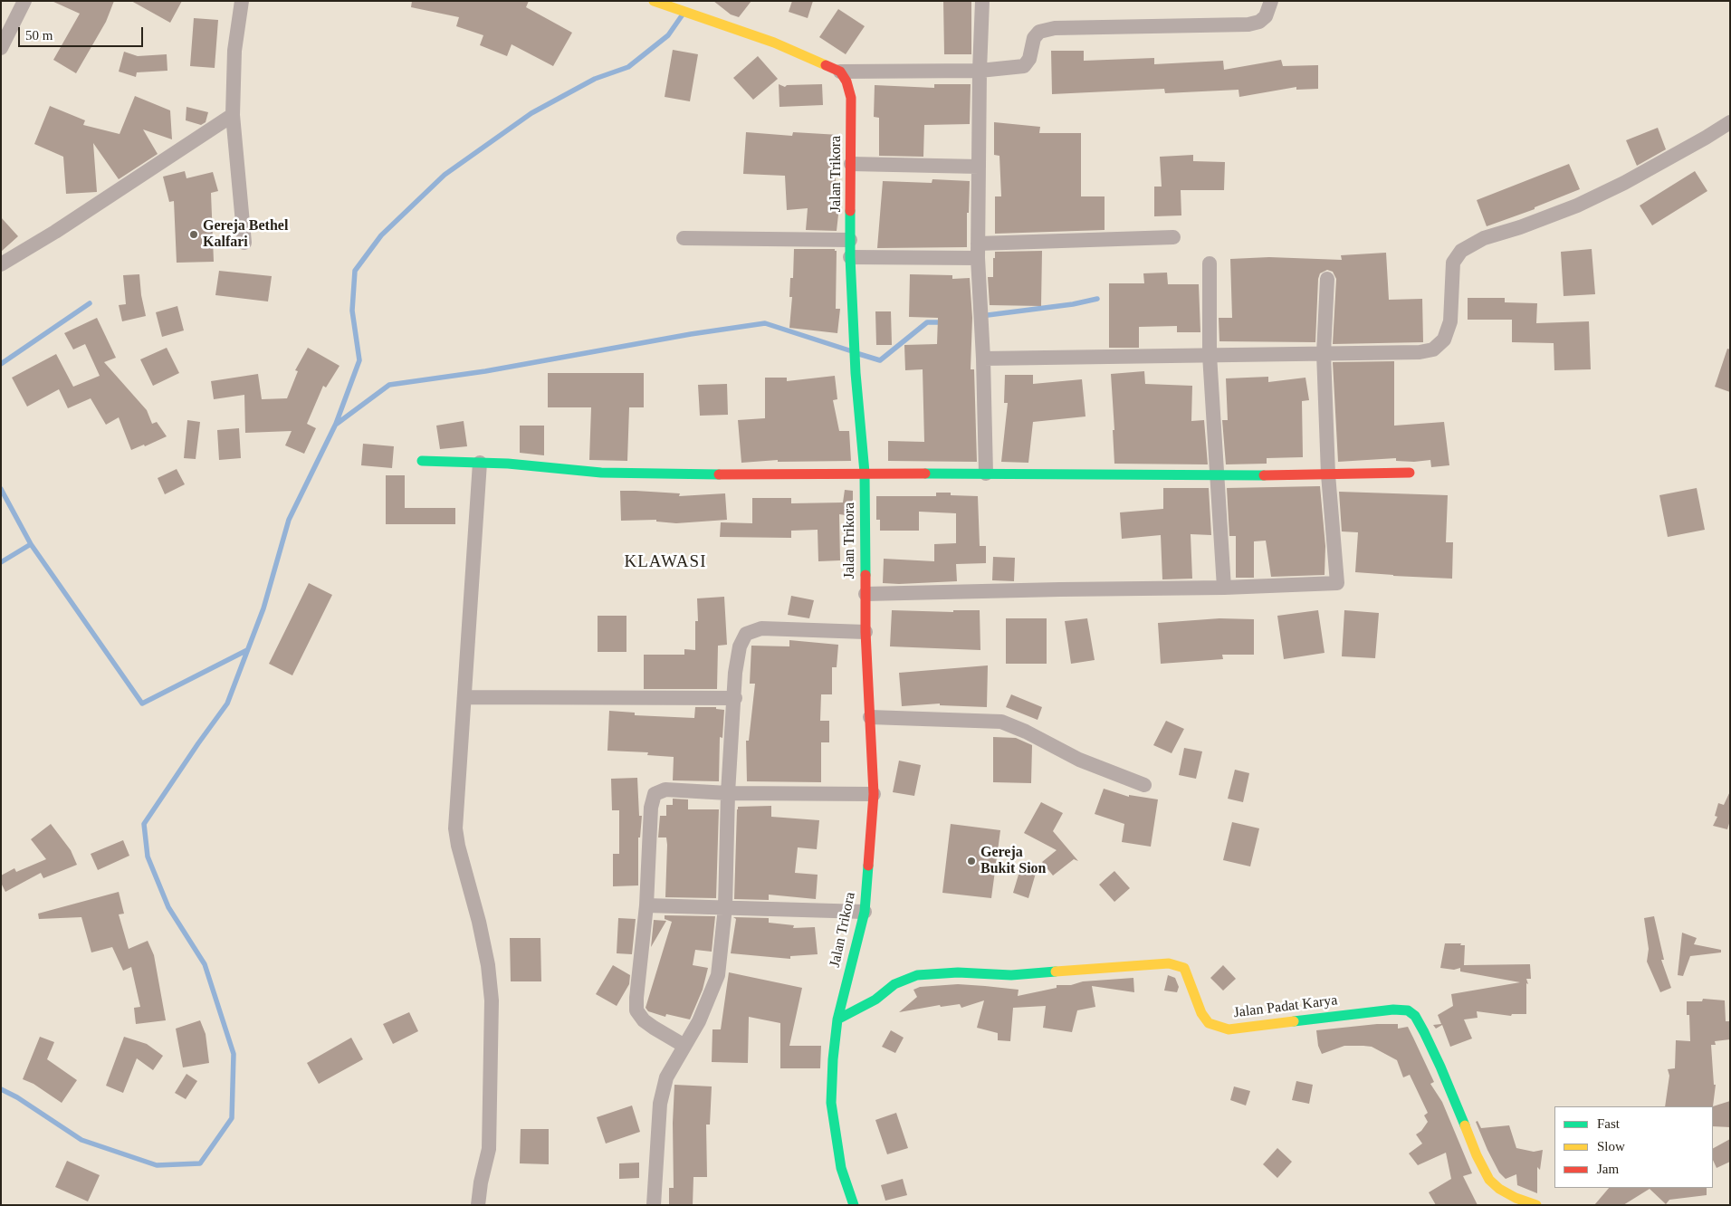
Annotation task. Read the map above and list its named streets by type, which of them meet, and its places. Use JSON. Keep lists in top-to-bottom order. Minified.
{"streets":{"street":["Jalan Trikora","Jalan Padat Karya"]},"crossings":[["Jalan Trikora","Jalan Padat Karya"]],"districts":["KLAWASI"],"places":["Gereja Bethel Kalfari","Gereja Bukit Sion"],"legend":["Fast","Slow","Jam"],"scale_bar":"50 m"}
